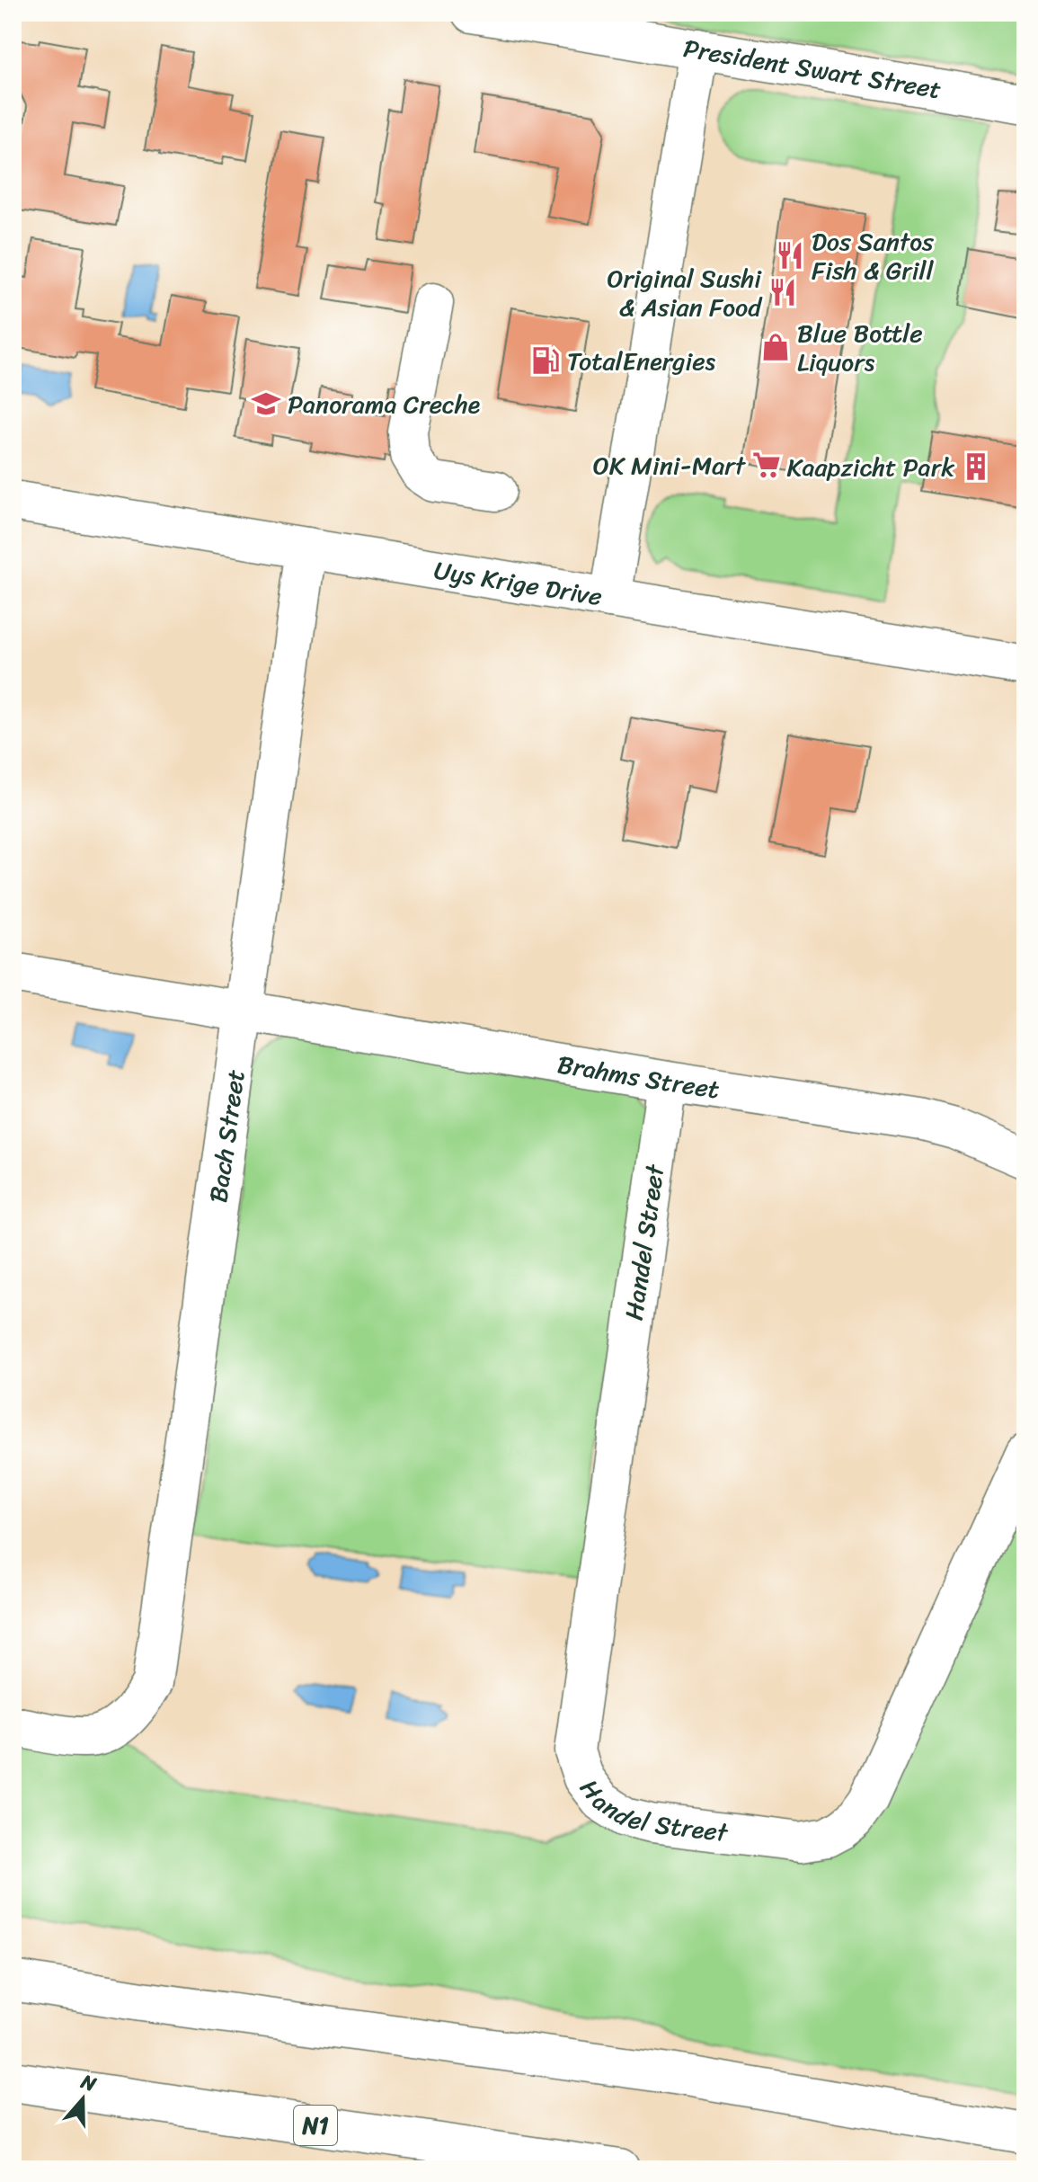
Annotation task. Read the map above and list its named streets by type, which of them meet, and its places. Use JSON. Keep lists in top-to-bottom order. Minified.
{"streets":{"main road":["President Swart Street","Uys Krige Drive","Brahms Street","Bach Street","Handel Street","N1"]},"crossings":[["Uys Krige Drive","Bach Street"],["Brahms Street","Bach Street"],["Brahms Street","Handel Street"]],"places":{"restaurant":["Dos Santos Fish & Grill","Original Sushi & Asian Food"],"shop":["Blue Bottle Liquors"],"fuel station":["TotalEnergies"],"school or university":["Panorama Creche"],"supermarket":["OK Mini-Mart"],"building":["Kaapzicht Park"]},"north":"top"}
